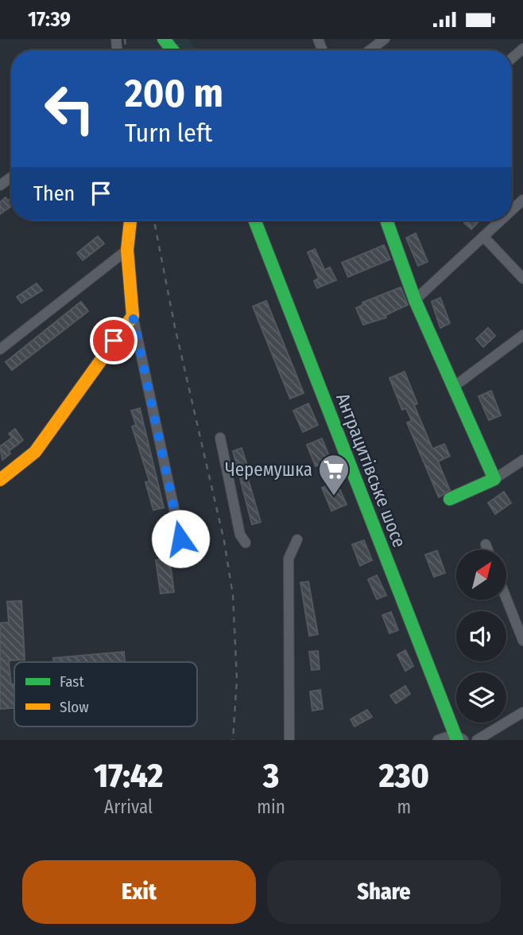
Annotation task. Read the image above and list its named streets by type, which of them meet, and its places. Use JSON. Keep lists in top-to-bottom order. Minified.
{"streets":{"street":["Антрацитівське шосе"]},"places":{"supermarket":["Черемушка"]},"legend":["Fast","Slow"],"north":"top right","page":{"status":"17:39","turn":["200 m","Turn left"],"then":"Then","eta":["17:42","Arrival","3","min","230","m"],"buttons":["Exit","Share"]}}
